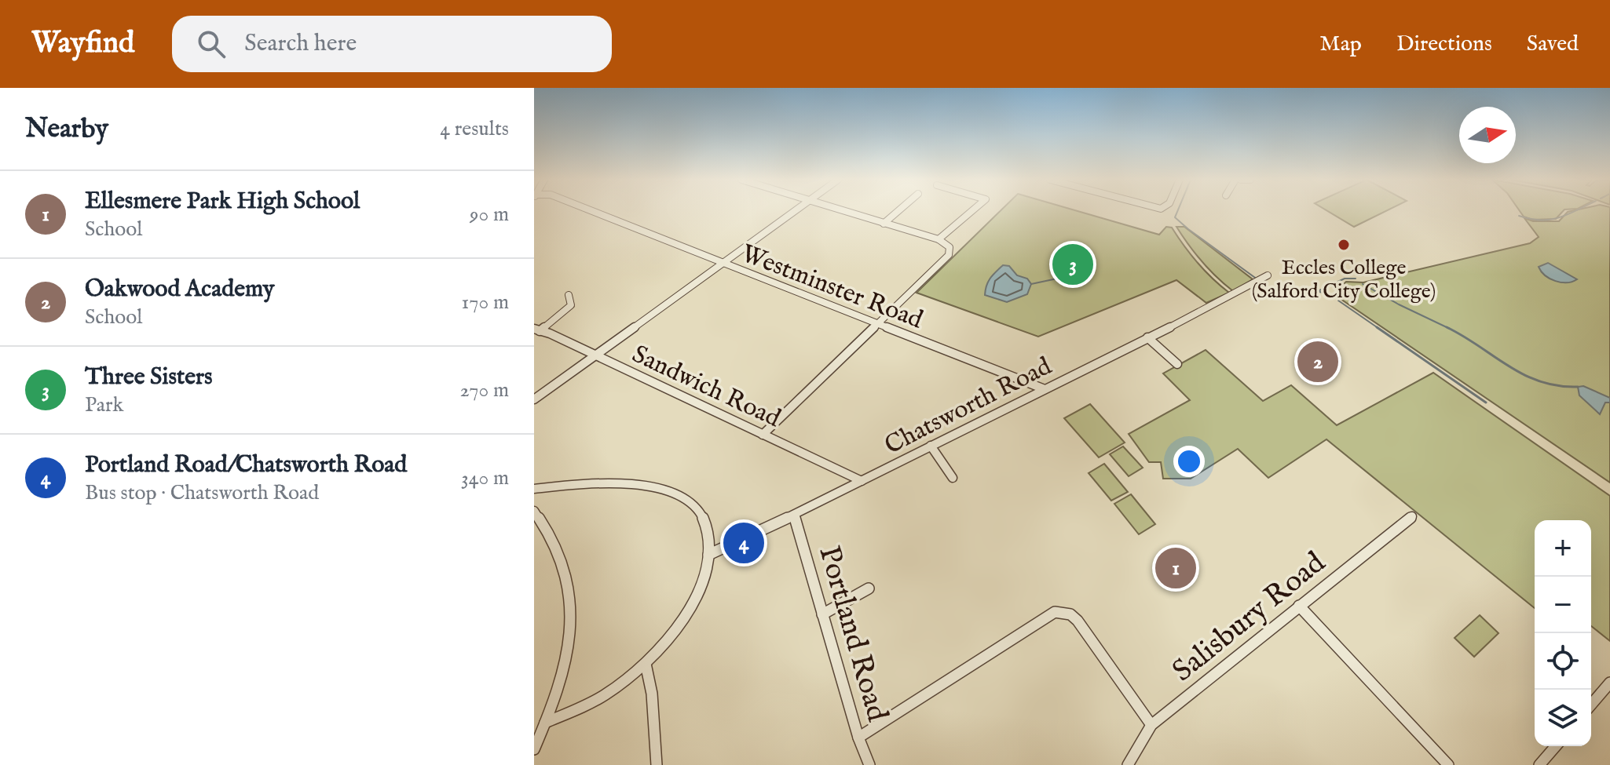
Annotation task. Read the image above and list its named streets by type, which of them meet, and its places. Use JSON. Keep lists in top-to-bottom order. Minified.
{"streets":{"street":["Westminster Road","Sandwich Road","Chatsworth Road","Salisbury Road","Portland Road"]},"crossings":[["Westminster Road","Chatsworth Road"],["Sandwich Road","Chatsworth Road"],["Chatsworth Road","Portland Road"]],"places":["Eccles College (Salford City College)"],"north":"right","page":{"header":"Wayfind","search":"Search here","nav":["Map","Directions","Saved"],"heading":["Nearby","4 results"],"list":[{"mark":"1","name":"Ellesmere Park High School","note":"School","value":"90 m"},{"mark":"2","name":"Oakwood Academy","note":"School","value":"170 m"},{"mark":"3","name":"Three Sisters","note":"Park","value":"270 m"},{"mark":"4","name":"Portland Road/Chatsworth Road","note":"Bus stop · Chatsworth Road","value":"340 m"}],"pins":["3","2","4","1"],"map_buttons":["+","−"]}}
